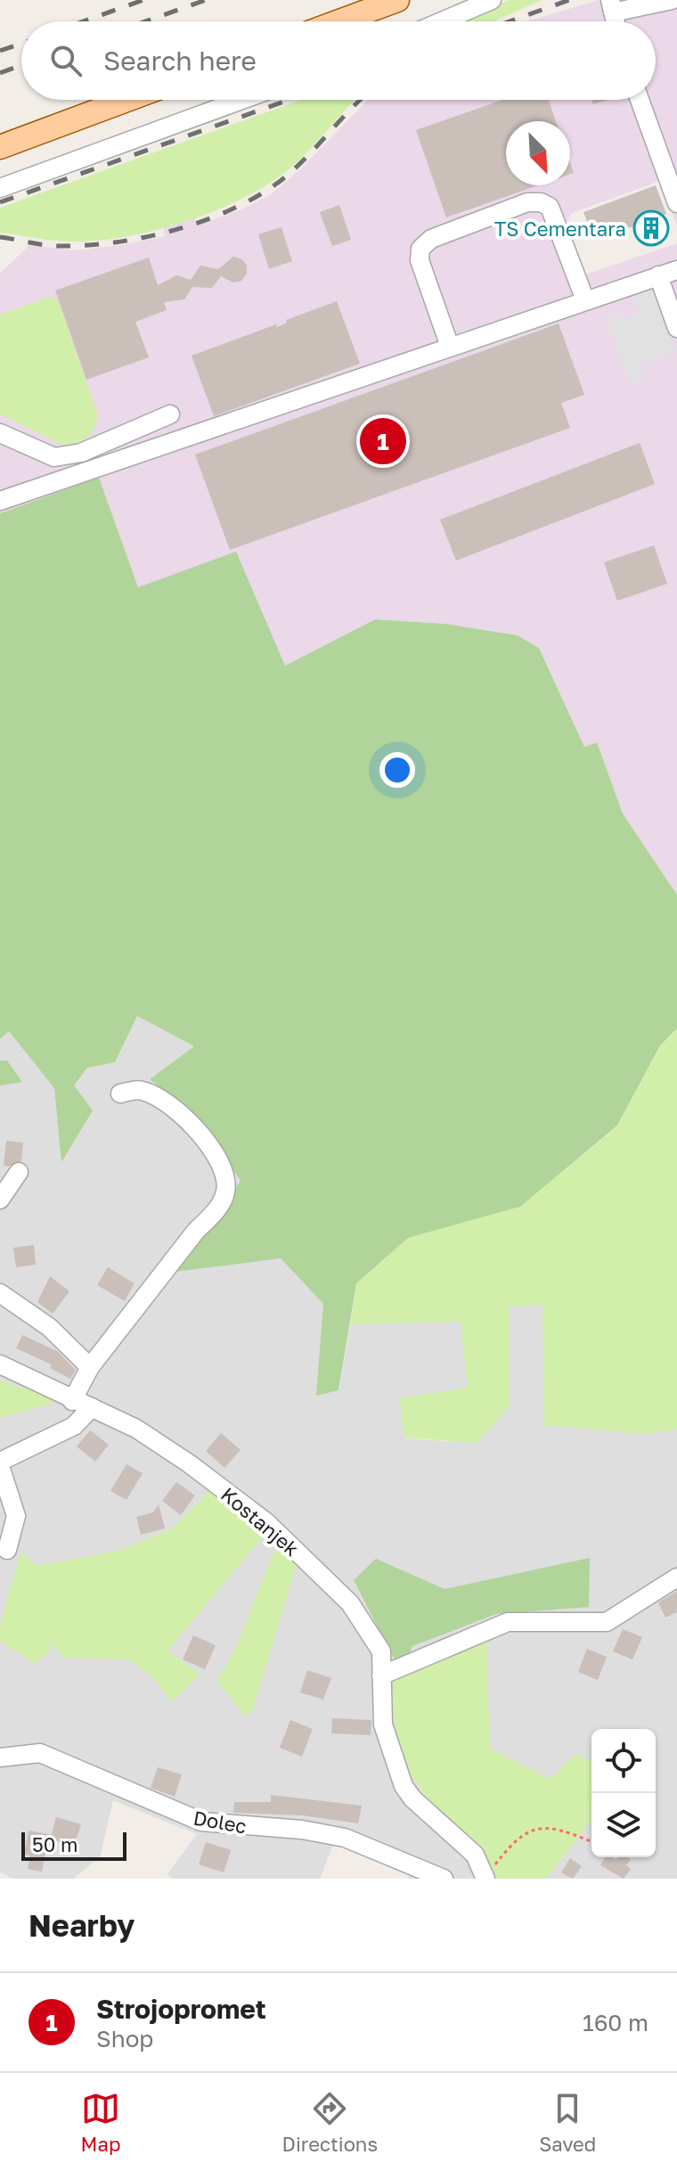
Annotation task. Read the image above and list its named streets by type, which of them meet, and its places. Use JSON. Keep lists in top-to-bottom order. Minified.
{"streets":{"street":["Kostanjek","Dolec"]},"places":{"building":["TS Cementara"]},"scale_bar":"50 m","north":"bottom right","page":{"search":"Search here","pins":"1","scale":"50 m","heading":"Nearby","list":[{"mark":"1","name":"Strojopromet","note":"Shop","value":"160 m"}],"nav":["Map","Directions","Saved"]}}
